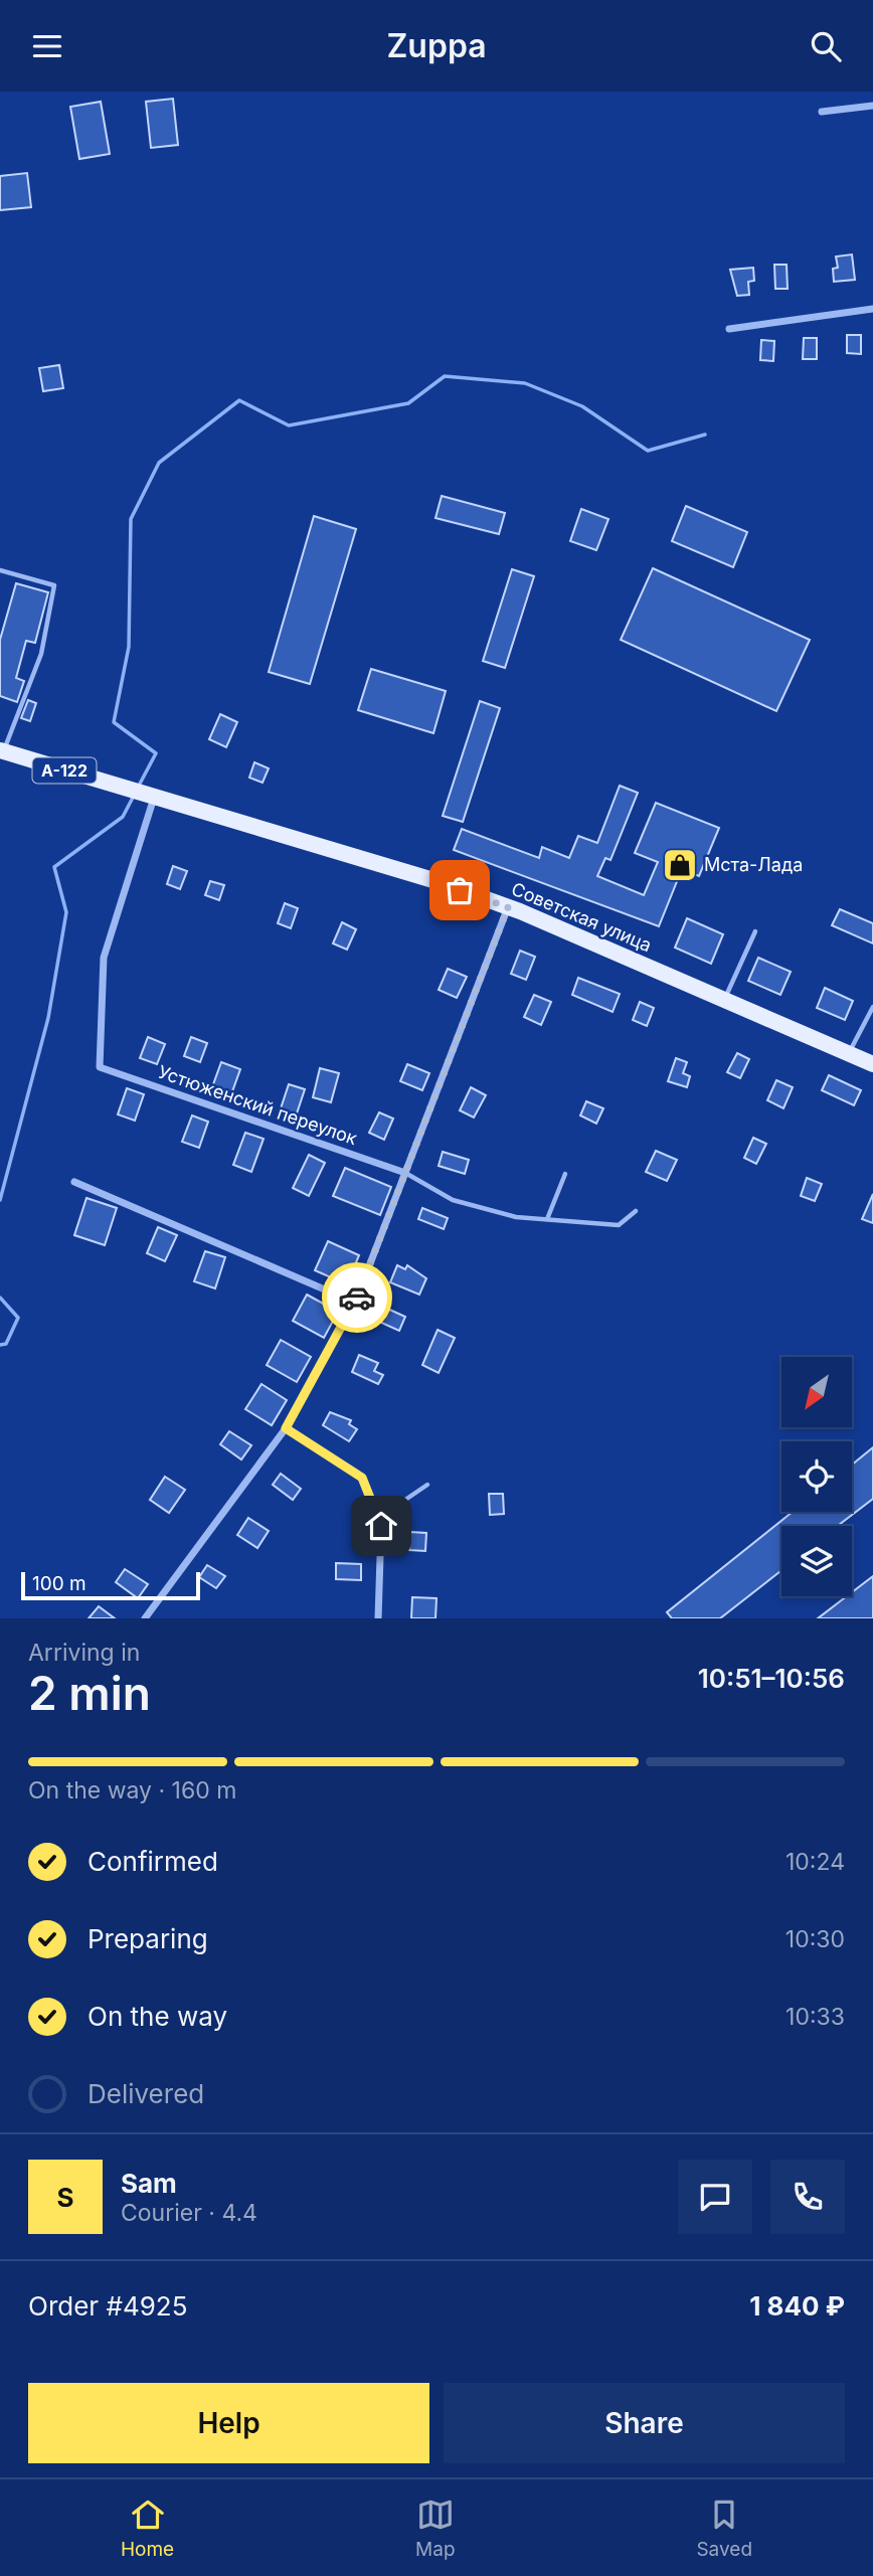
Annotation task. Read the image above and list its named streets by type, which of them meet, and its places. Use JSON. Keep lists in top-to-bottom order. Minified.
{"streets":{"main road":["А-122","Советская улица"],"street":["Устюженский переулок"]},"crossings":[["Советская улица","Устюженский переулок"]],"places":{"shop":["Мста-Лада"]},"scale_bar":"100 m","north":"bottom left","page":{"header":"Zuppa","scale":"100 m","heading":["2 min","Arriving in","10:51–10:56"],"panel":["Sam","Courier · 4.4","Order #4925","1 840 ₽"],"bar":"On the way · 160 m","list":[["Confirmed","10:24"],["Preparing","10:30"],["On the way","10:33"],"Delivered"],"round":"S","buttons":["Help","Share"],"tabs":["Home","Map","Saved"]}}
